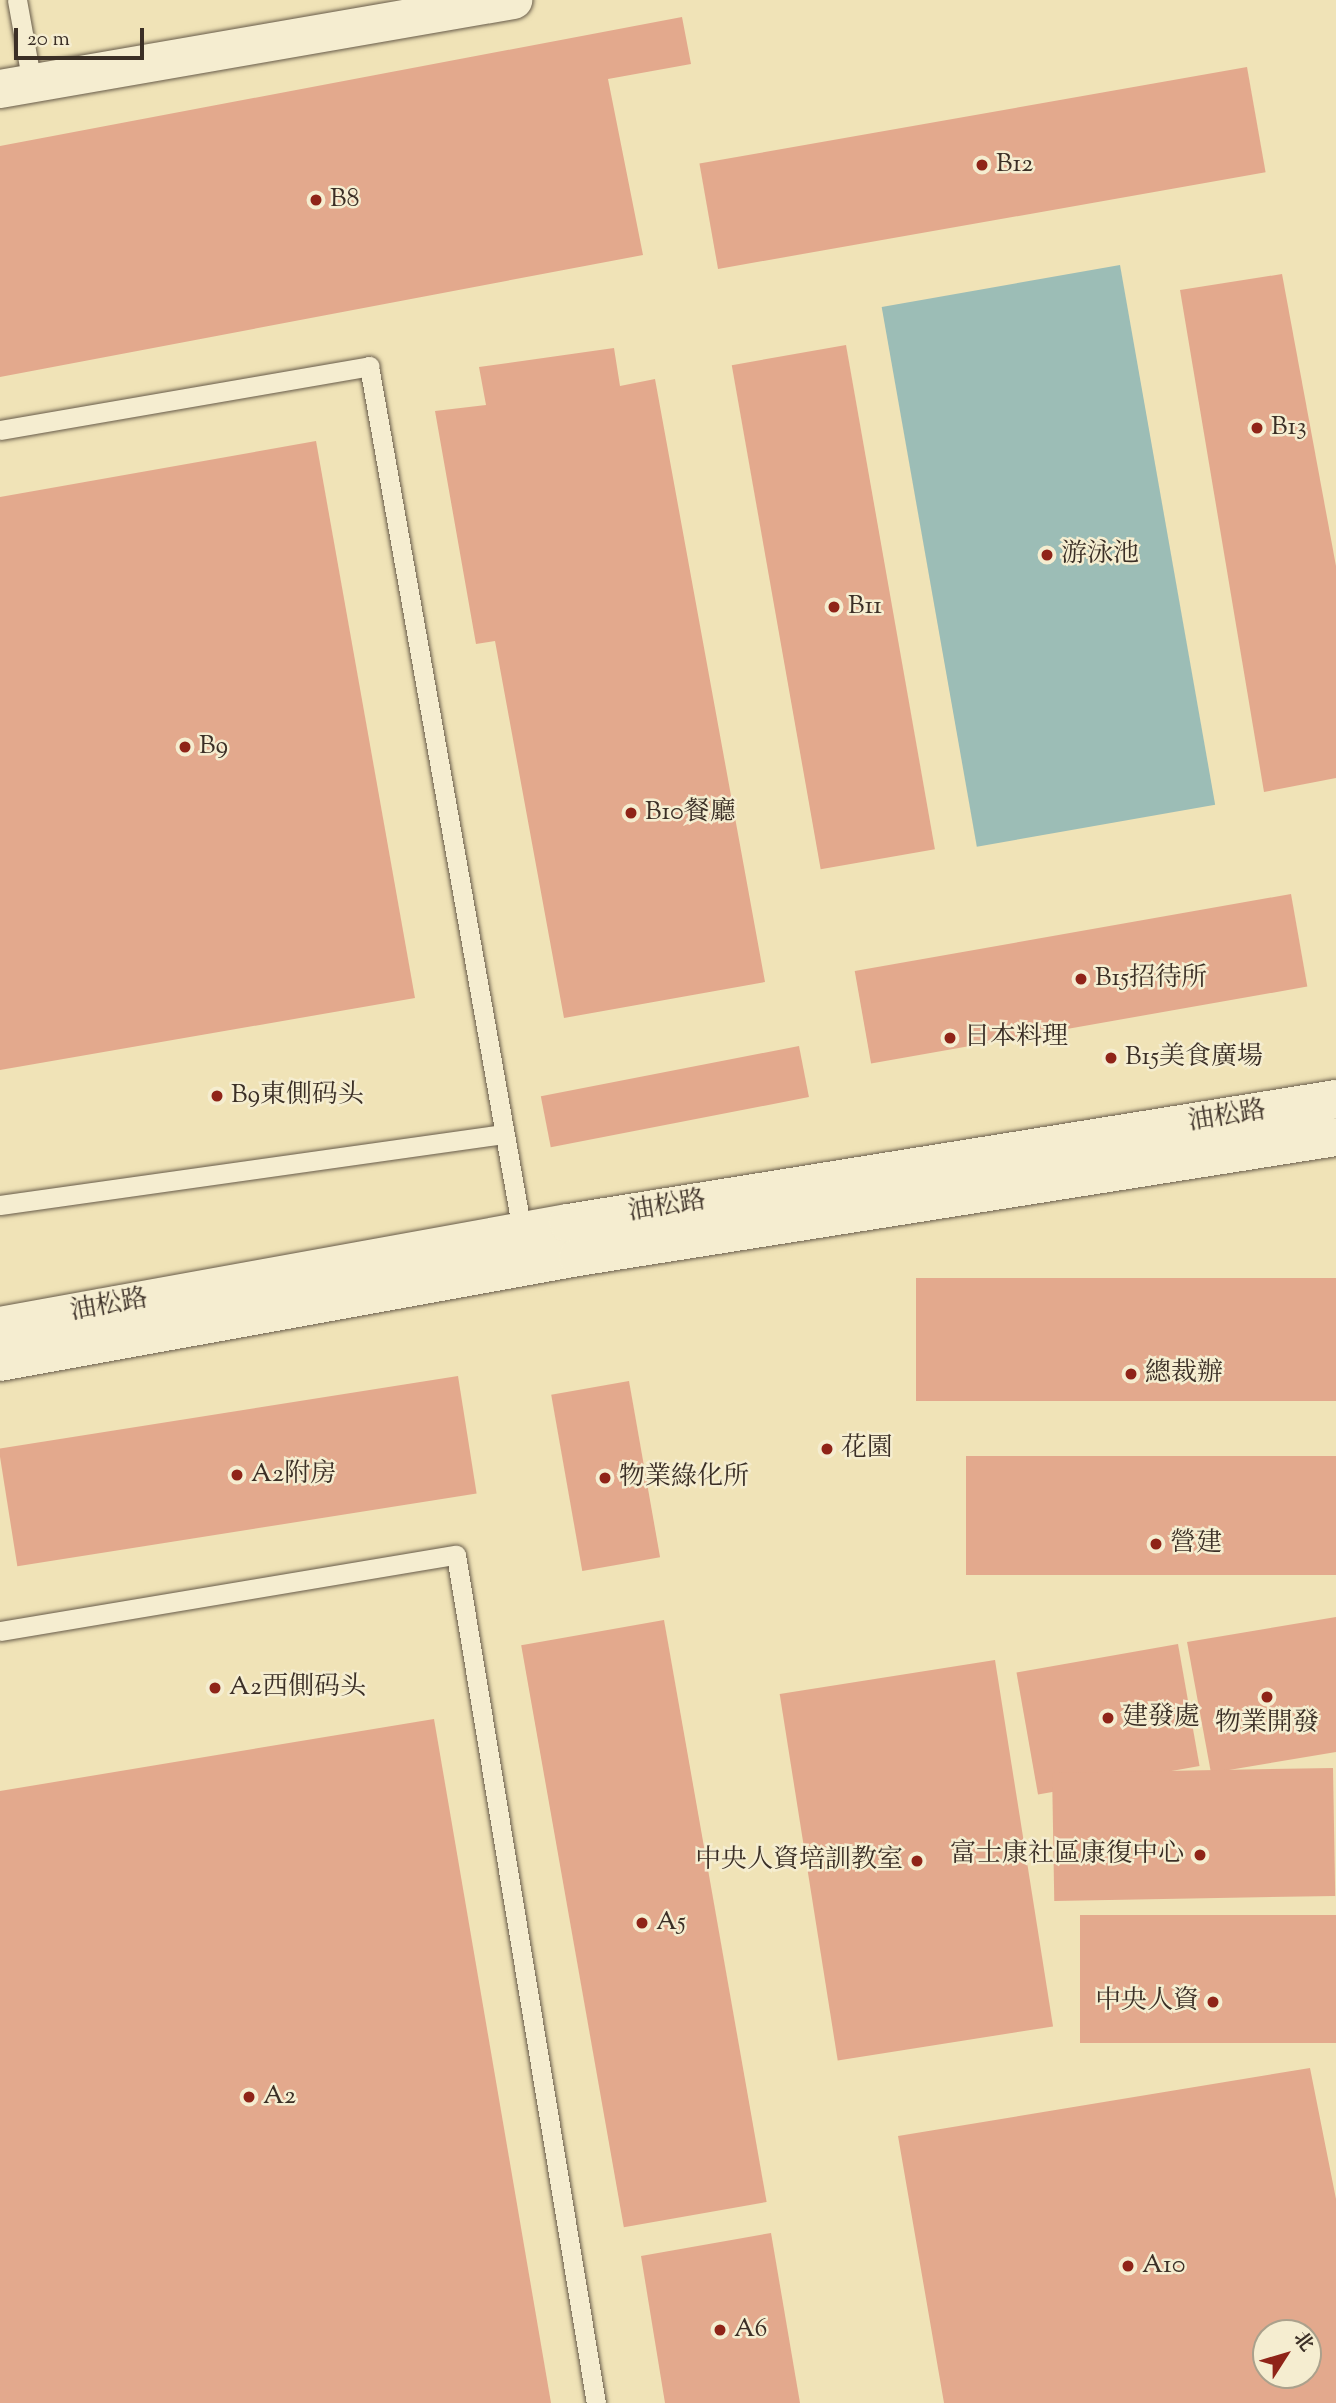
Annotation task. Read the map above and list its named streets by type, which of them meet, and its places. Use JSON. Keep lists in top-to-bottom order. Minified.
{"streets":{"street":["油松路"]},"places":["B12","B8","B13","游泳池","B11","B9","B10餐廳","B15招待所","日本料理","B15美食廣場","B9東側码头","總裁辦","花園","A2附房","物業綠化所","營建","A2西側码头","物業開發","建發處","富士康社區康復中心","中央人資培訓教室","A5","中央人資","A2","A10","A6"],"scale_bar":"20 m","north":"top right"}
